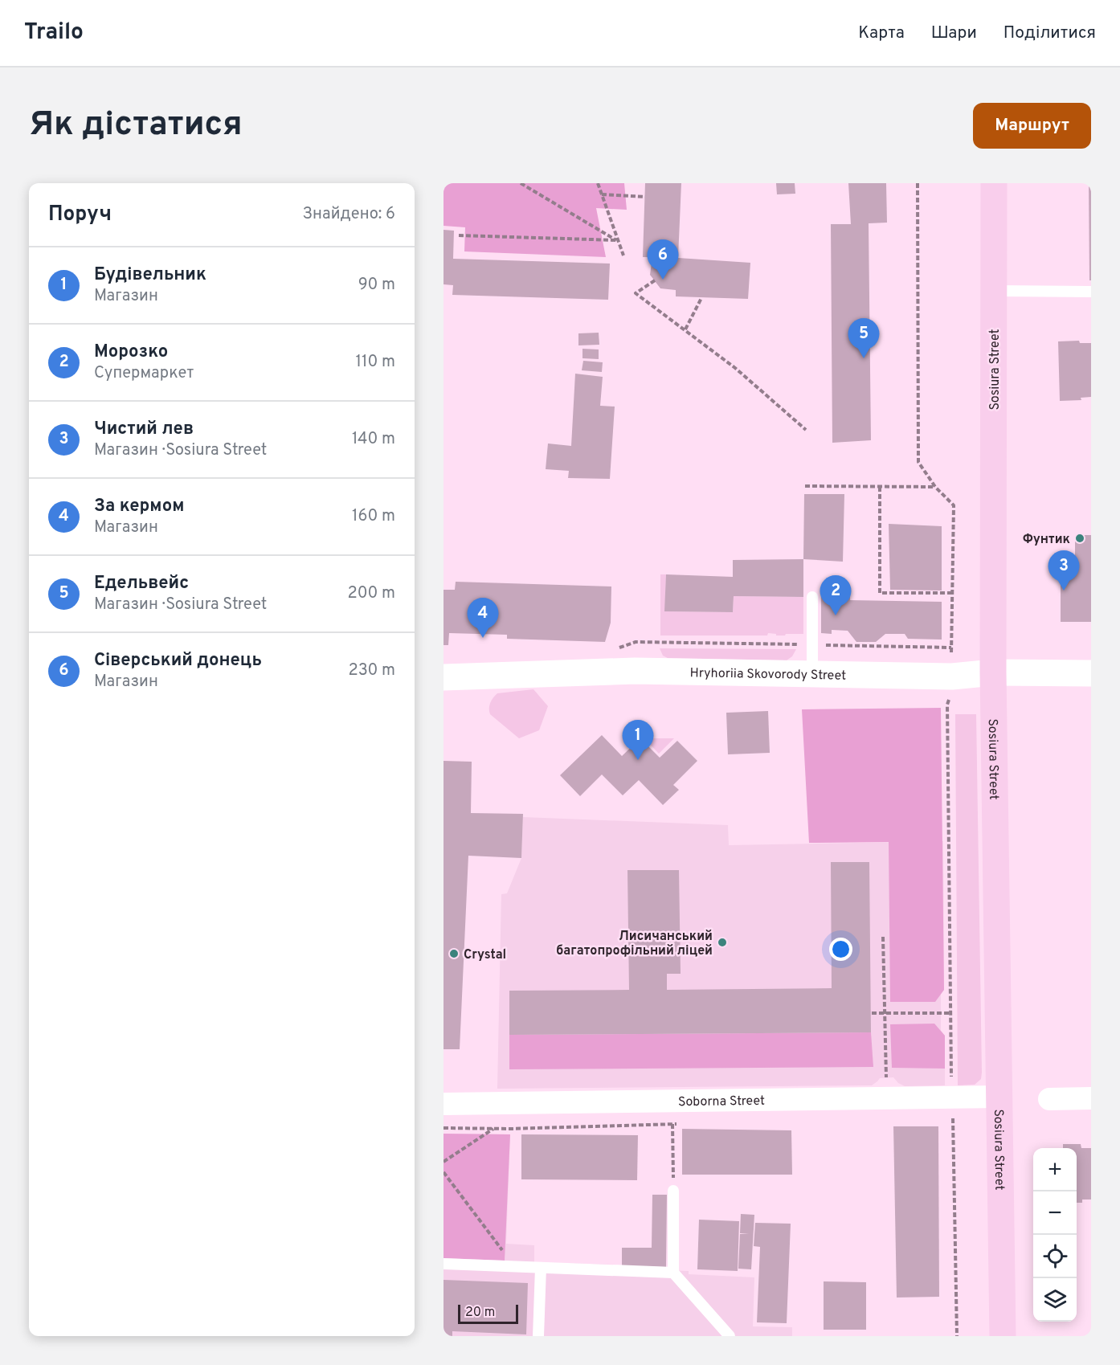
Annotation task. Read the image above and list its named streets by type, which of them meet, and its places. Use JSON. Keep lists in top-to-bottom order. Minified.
{"streets":{"main road":["Sosiura Street","Hryhoriia Skovorody Street"],"street":["Soborna Street"]},"crossings":[["Sosiura Street","Hryhoriia Skovorody Street"],["Sosiura Street","Soborna Street"]],"places":["Фунтик","Лисичанський багатопрофільний ліцей","Crystal"],"scale_bar":"20 m","page":{"header":"Trailo","nav":["Карта","Шари","Поділитися"],"buttons":"Маршрут","title":"Як дістатися","heading":["Поруч","Знайдено: 6"],"pins":["6","5","3","2","4","1"],"list":[{"mark":"1","name":"Будівельник","note":"Магазин","value":"90 m"},{"mark":"2","name":"Морозко","note":"Супермаркет","value":"110 m"},{"mark":"3","name":"Чистий лев","note":"Магазин · Sosiura Street","value":"140 m"},{"mark":"4","name":"За кермом","note":"Магазин","value":"160 m"},{"mark":"5","name":"Едельвейс","note":"Магазин · Sosiura Street","value":"200 m"},{"mark":"6","name":"Сіверський донець","note":"Магазин","value":"230 m"}],"map_buttons":["+","−"],"scale":"20 m"}}
